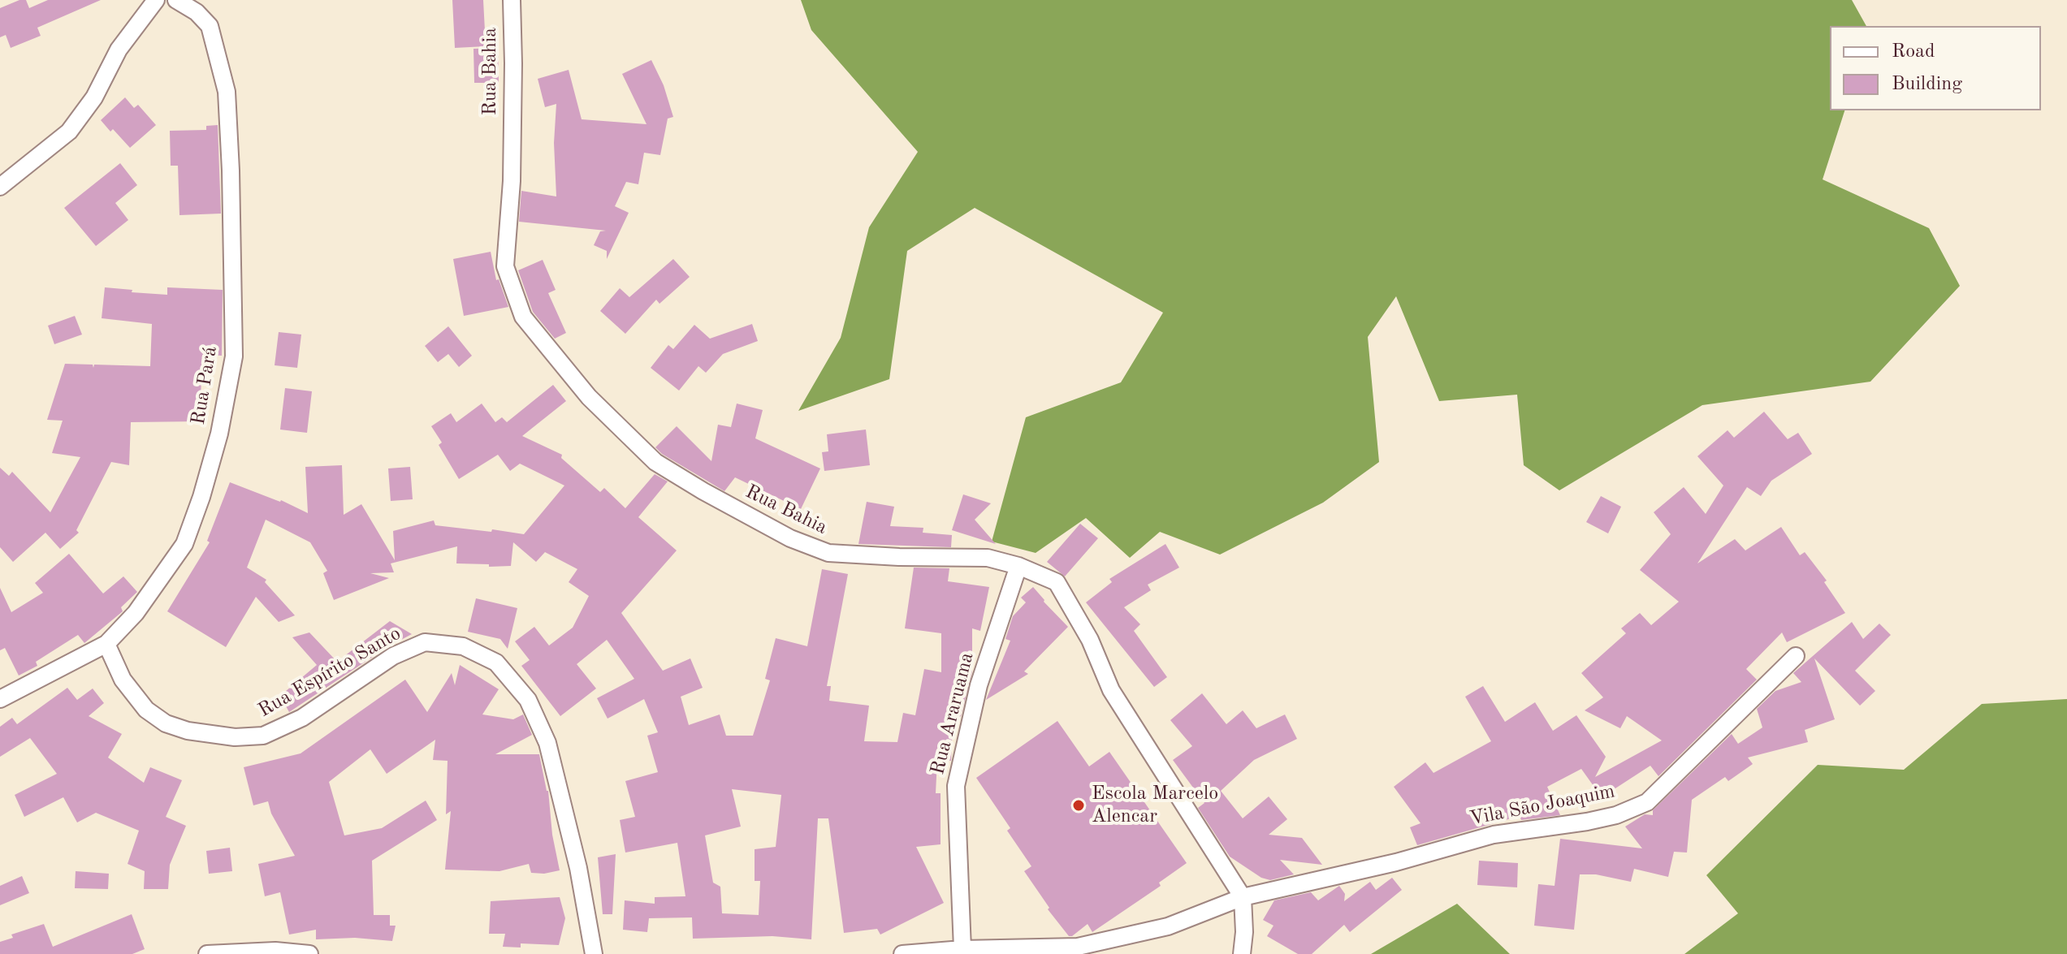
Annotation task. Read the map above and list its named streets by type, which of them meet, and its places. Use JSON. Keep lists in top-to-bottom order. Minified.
{"streets":{"street":["Rua Bahia","Rua Pará","Rua Espírito Santo","Rua Araruama","Vila São Joaquim"]},"crossings":[["Rua Bahia","Rua Araruama"],["Rua Bahia","Vila São Joaquim"],["Rua Pará","Rua Espírito Santo"],["Rua Araruama","Vila São Joaquim"]],"places":["Escola Marcelo Alencar"],"legend":["Road","Building"]}
